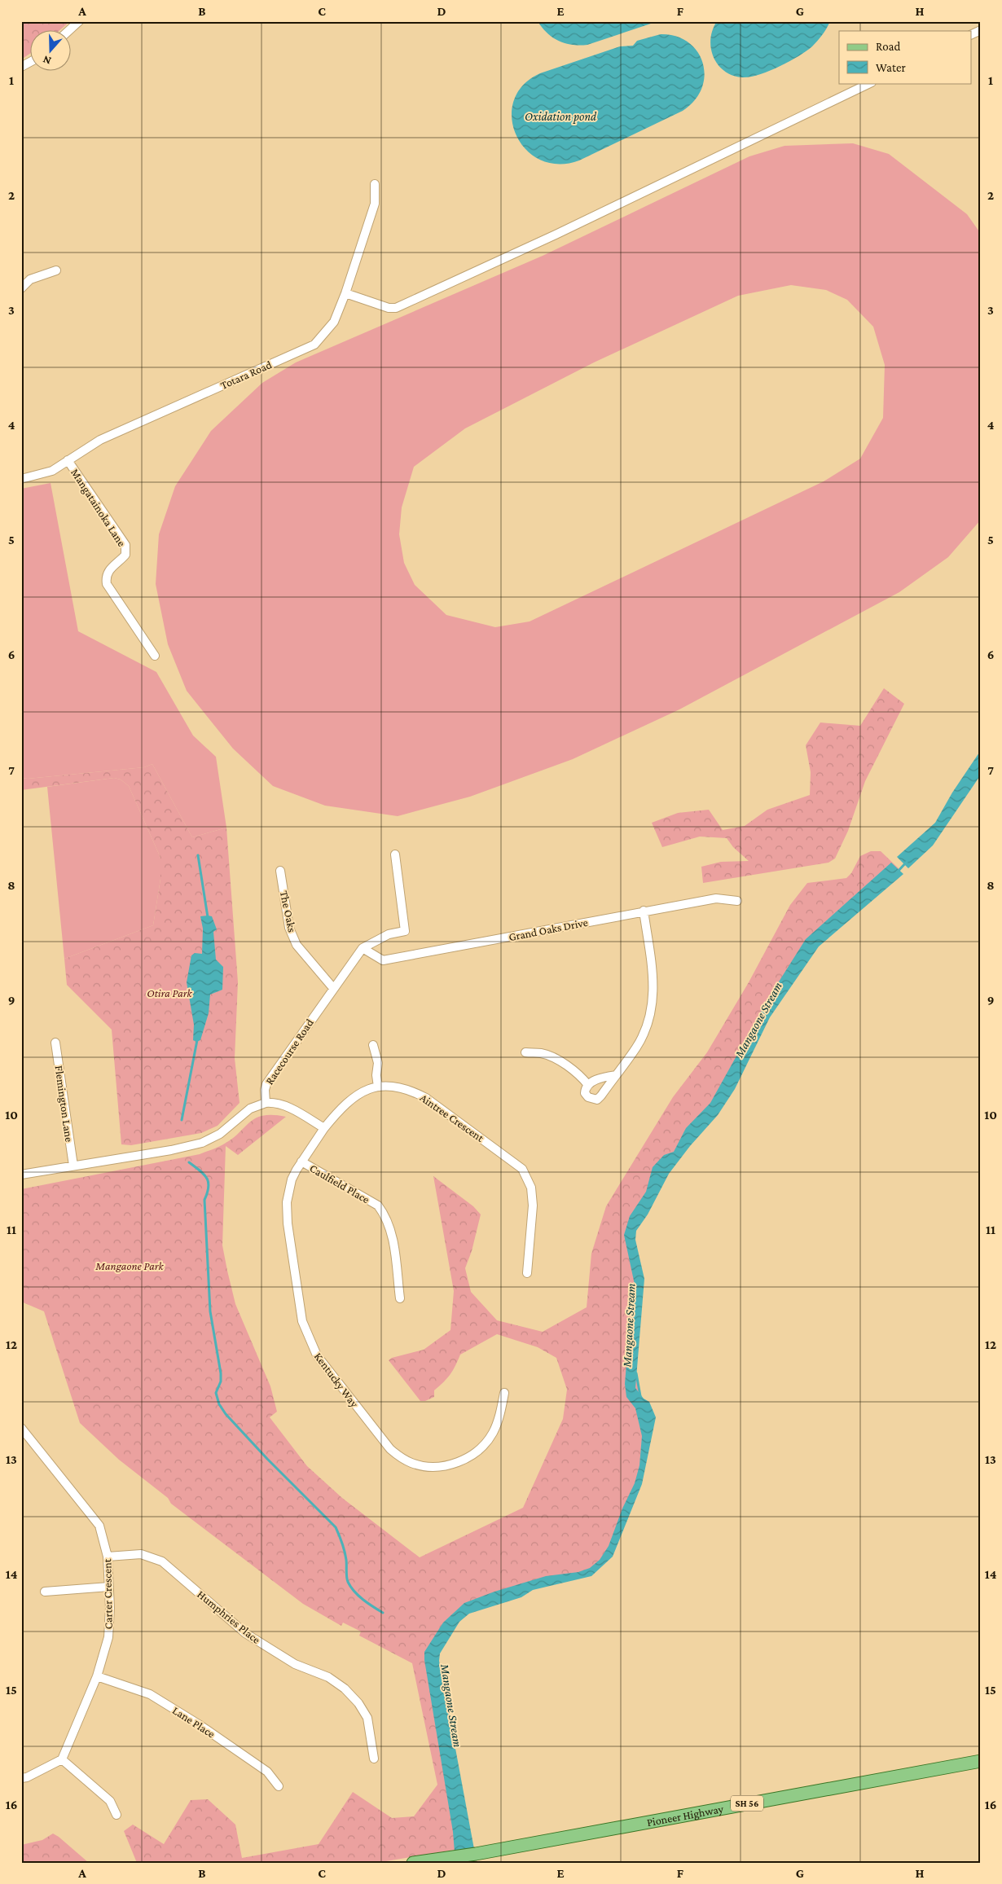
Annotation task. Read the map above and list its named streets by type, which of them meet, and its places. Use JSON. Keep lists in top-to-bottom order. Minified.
{"streets":{"main road":["SH 56","Pioneer Highway"],"street":["Totara Road","Mangatainoka Lane","The Oaks","Grand Oaks Drive","Racecourse Road","Flemington Lane","Aintree Crescent","Caulfield Place","Kentucky Way","Carter Crescent","Humphries Place","Lane Place"]},"crossings":[["Totara Road","Mangatainoka Lane"],["The Oaks","Racecourse Road"],["Grand Oaks Drive","Racecourse Road"],["Aintree Crescent","Kentucky Way"],["Caulfield Place","Kentucky Way"],["Carter Crescent","Humphries Place"],["Carter Crescent","Lane Place"]],"water":["Oxidation pond","Mangaone Stream"],"parks":["Otira Park","Mangaone Park"],"legend":["Road","Water"],"north":"bottom","grid":{"columns":["A","B","C","D","E","F","G","H"],"rows":["1","2","3","4","5","6","7","8","9","10","11","12","13","14","15","16"]}}
